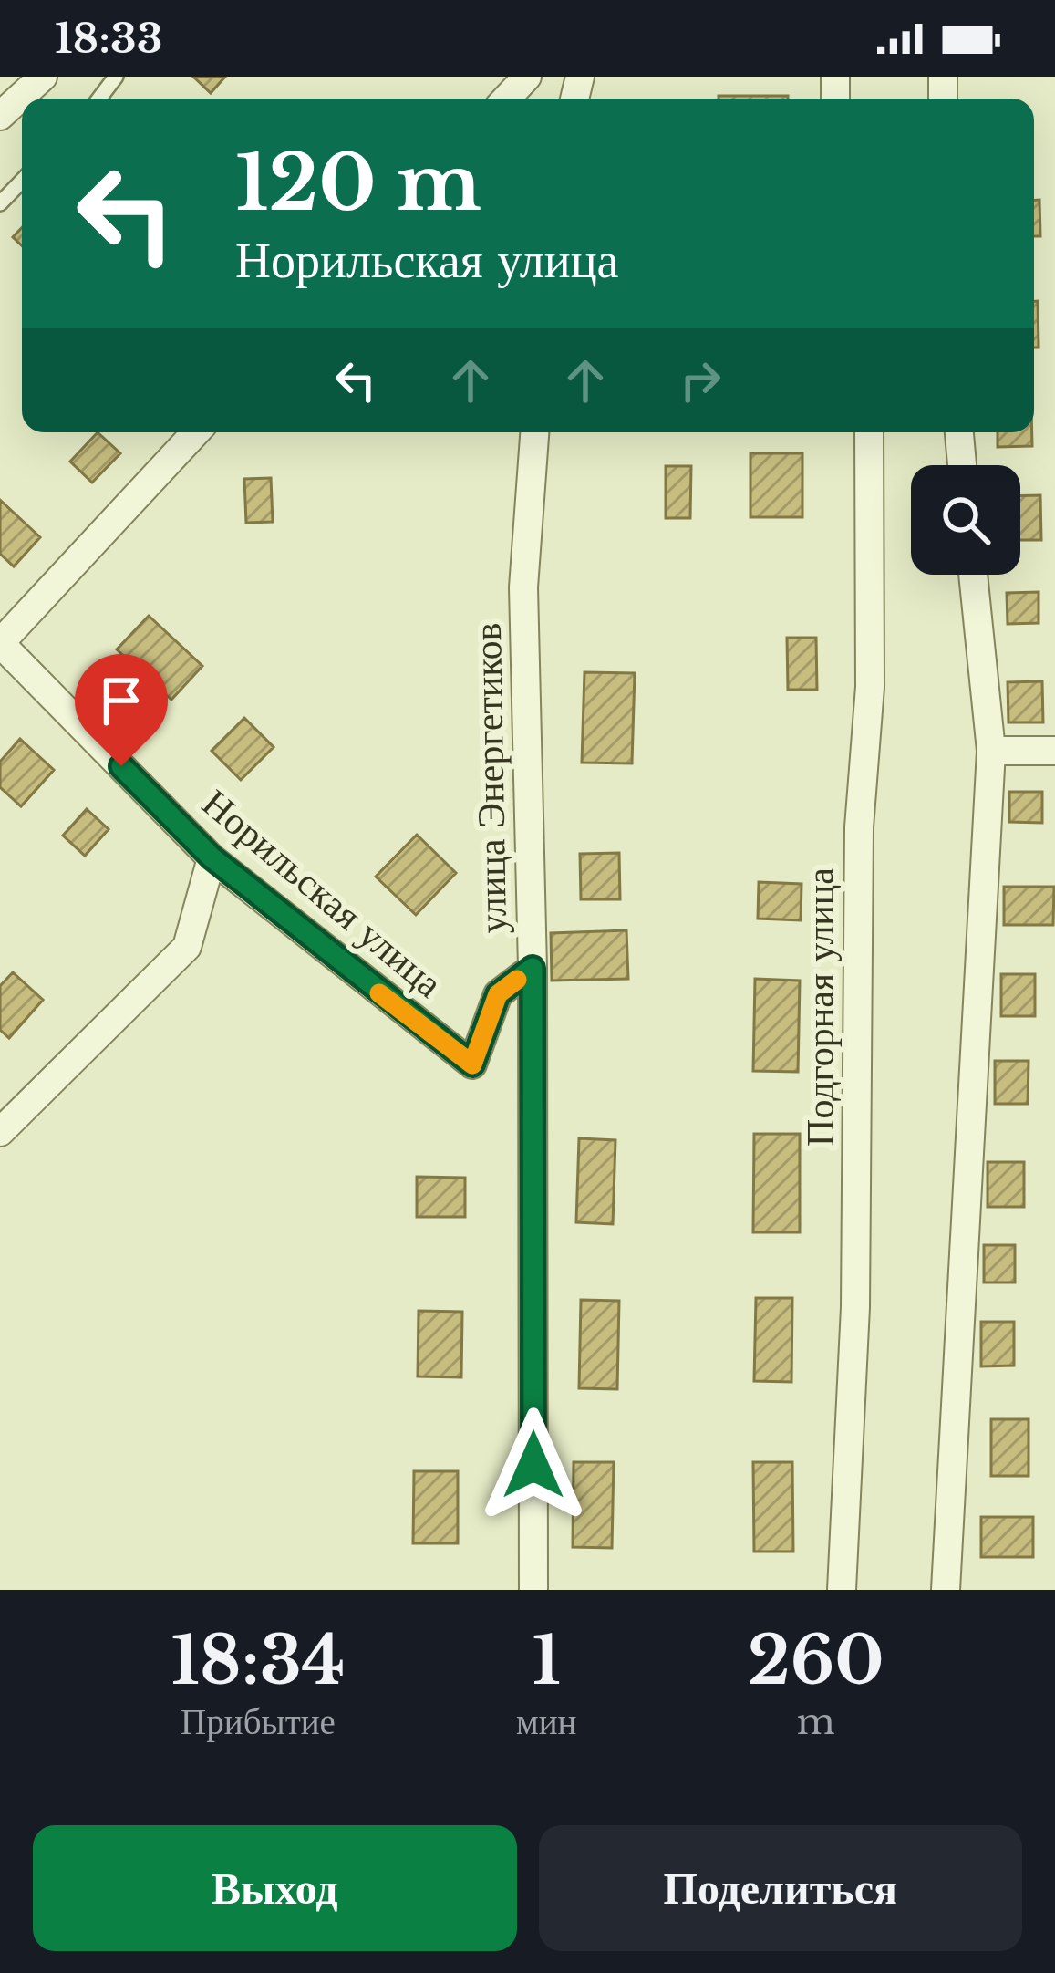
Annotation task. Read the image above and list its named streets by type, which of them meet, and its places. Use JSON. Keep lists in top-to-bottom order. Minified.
{"streets":{"street":["улица Энергетиков","Норильская улица","Подгорная улица"]},"crossings":[["улица Энергетиков","Норильская улица"]],"page":{"status":"18:33","turn":["120 m","Норильская улица"],"eta":["18:34","Прибытие","1","мин","260","m"],"buttons":["Выход","Поделиться"]}}
